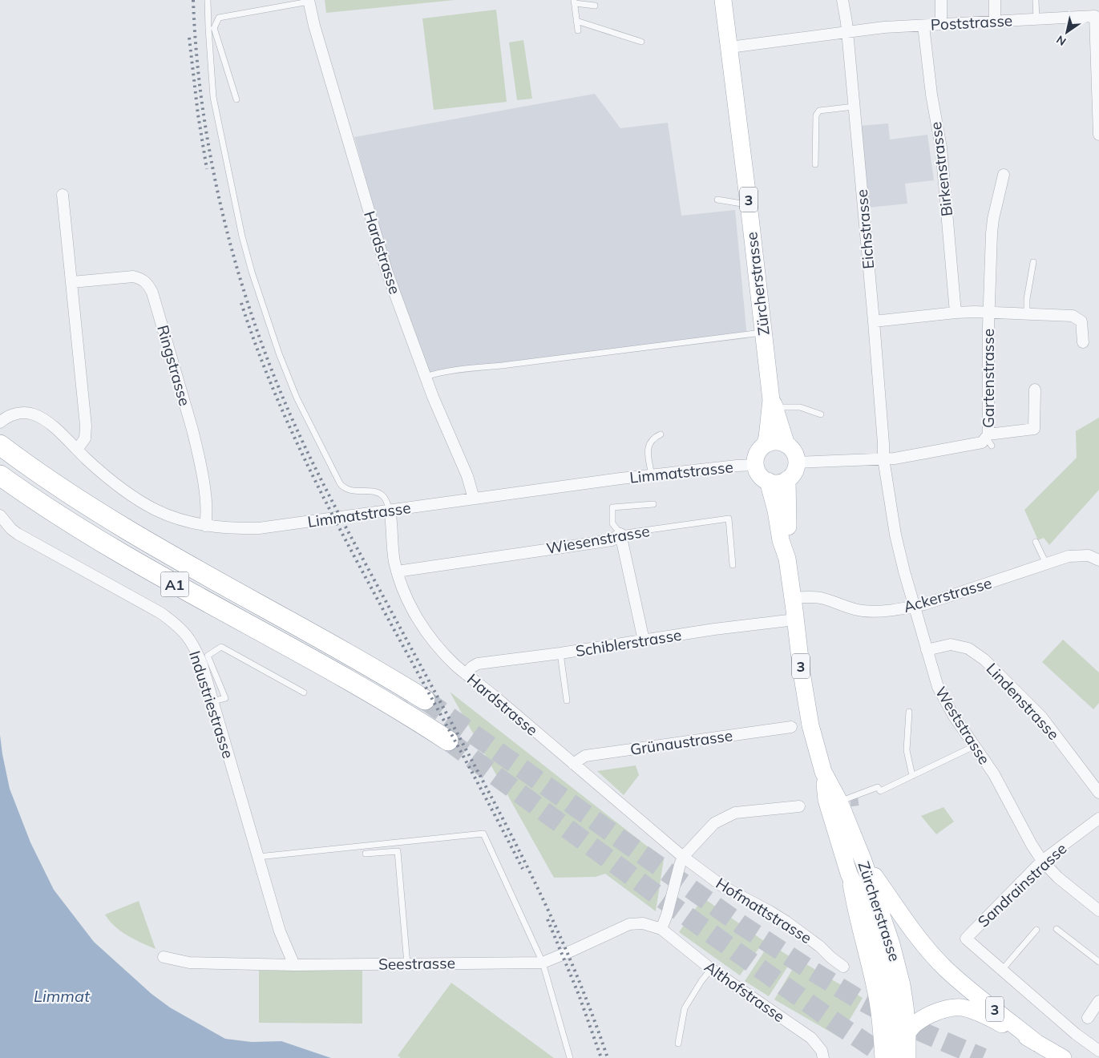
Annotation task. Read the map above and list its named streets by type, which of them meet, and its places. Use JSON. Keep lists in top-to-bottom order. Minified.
{"streets":{"highway":["A1"],"main road":["3","Zürcherstrasse"],"street":["Poststrasse","Birkenstrasse","Eichstrasse","Hardstrasse","Ringstrasse","Gartenstrasse","Limmatstrasse","Wiesenstrasse","Ackerstrasse","Schiblerstrasse","Lindenstrasse","Industriestrasse","Weststrasse","Grünaustrasse","Sandrainstrasse","Hofmattstrasse","Seestrasse","Althofstrasse"]},"crossings":[["Poststrasse","Birkenstrasse"],["Poststrasse","Eichstrasse"],["Poststrasse","Zürcherstrasse"],["3","Zürcherstrasse"],["Eichstrasse","Gartenstrasse"],["Eichstrasse","Weststrasse"],["Hardstrasse","Limmatstrasse"],["Hardstrasse","Wiesenstrasse"],["Hardstrasse","Schiblerstrasse"],["Hardstrasse","Grünaustrasse"],["Hardstrasse","Hofmattstrasse"],["Zürcherstrasse","Gartenstrasse"],["Zürcherstrasse","Limmatstrasse"],["Zürcherstrasse","Ackerstrasse"],["Zürcherstrasse","Schiblerstrasse"],["Ringstrasse","Limmatstrasse"],["Gartenstrasse","Limmatstrasse"],["Gartenstrasse","Weststrasse"],["Ackerstrasse","Weststrasse"],["Lindenstrasse","Weststrasse"],["Industriestrasse","Seestrasse"],["Weststrasse","Sandrainstrasse"],["Seestrasse","Althofstrasse"]],"water":["Limmat"],"north":"bottom left"}
